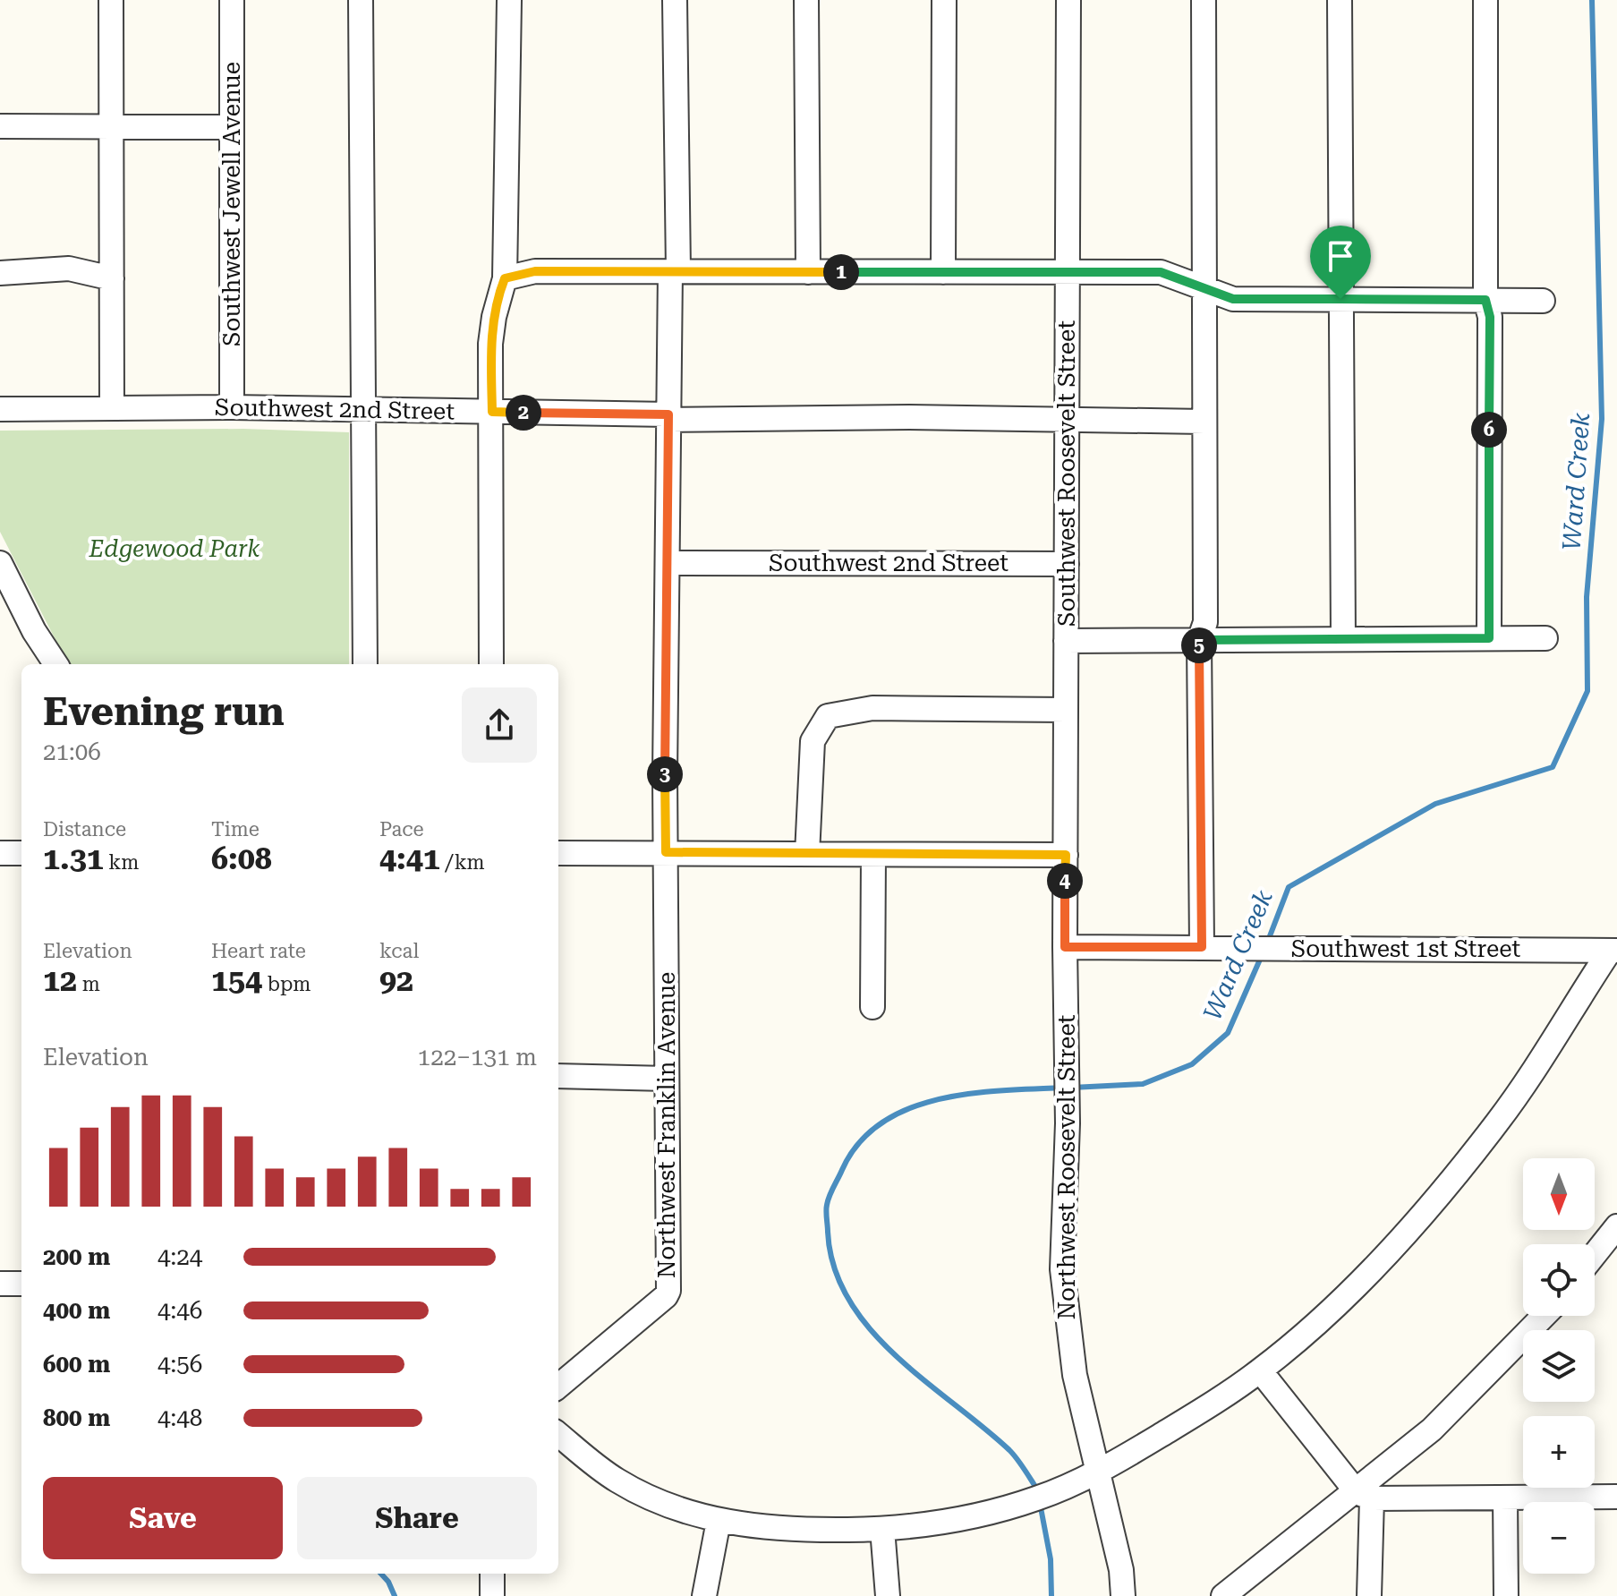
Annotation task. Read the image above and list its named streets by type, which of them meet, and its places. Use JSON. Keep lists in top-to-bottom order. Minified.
{"streets":{"street":["Southwest Jewell Avenue","Southwest 2nd Street","Southwest Roosevelt Street","Southwest 1st Street","Northwest Franklin Avenue","Northwest Roosevelt Street"]},"crossings":[["Southwest Jewell Avenue","Southwest 2nd Street"],["Southwest 2nd Street","Southwest Roosevelt Street"],["Southwest 2nd Street","Northwest Franklin Avenue"],["Southwest Roosevelt Street","Southwest 1st Street"],["Southwest Roosevelt Street","Northwest Roosevelt Street"],["Southwest 1st Street","Northwest Roosevelt Street"]],"water":["Ward Creek"],"parks":["Edgewood Park"],"north":"bottom","page":{"pins":["1","2","6","5","3","4"],"heading":["Evening run","21:06"],"stats":[["Distance","1.31 km"],["Time","6:08"],["Pace","4:41 /km"],["Elevation","12 m"],["Heart rate","154 bpm"],["kcal","92"]],"chart":["Elevation","122–131 m"],"map_buttons":["+","−"],"list":[{"name":"200 m","note":"4:24"},{"name":"400 m","note":"4:46"},{"name":"600 m","note":"4:56"},{"name":"800 m","note":"4:48"}],"buttons":["Save","Share"]}}
